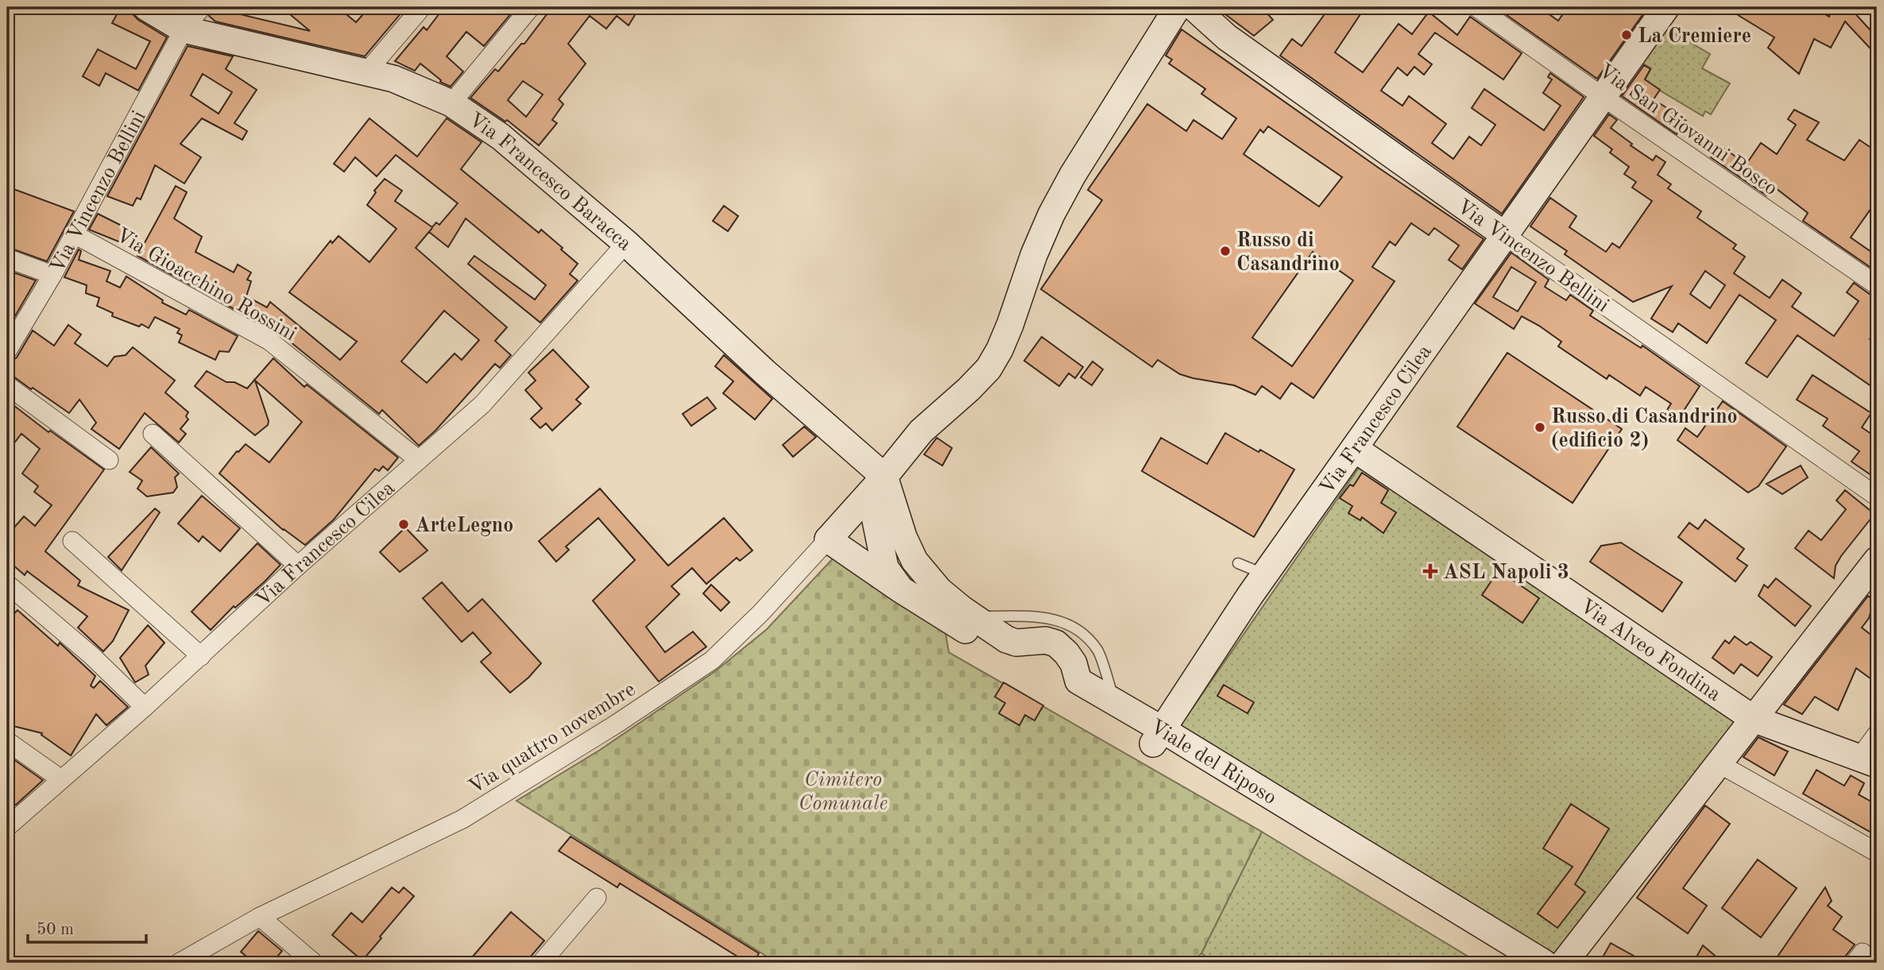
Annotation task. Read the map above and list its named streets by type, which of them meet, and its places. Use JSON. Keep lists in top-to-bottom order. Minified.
{"streets":{"street":["Via San Giovanni Bosco","Via Francesco Baracca","Via Vincenzo Bellini","Via Gioacchino Rossini","Via Francesco Cilea","Via Alveo Fondina","Via quattro novembre","Viale del Riposo"]},"crossings":[["Via San Giovanni Bosco","Via Francesco Cilea"],["Via Francesco Baracca","Via Vincenzo Bellini"],["Via Francesco Baracca","Via Francesco Cilea"],["Via Francesco Baracca","Viale del Riposo"],["Via Vincenzo Bellini","Via Gioacchino Rossini"],["Via Vincenzo Bellini","Via Francesco Cilea"],["Via Gioacchino Rossini","Via Francesco Cilea"],["Via Francesco Cilea","Via Alveo Fondina"],["Via Francesco Cilea","Viale del Riposo"],["Via quattro novembre","Viale del Riposo"]],"parks":["Cimitero Comunale"],"places":{"other":["La Cremiere","Russo di Casandrino","Russo di Casandrino (edificio 2)","ArteLegno"],"health":["ASL Napoli 3"]},"scale_bar":"50 m"}
